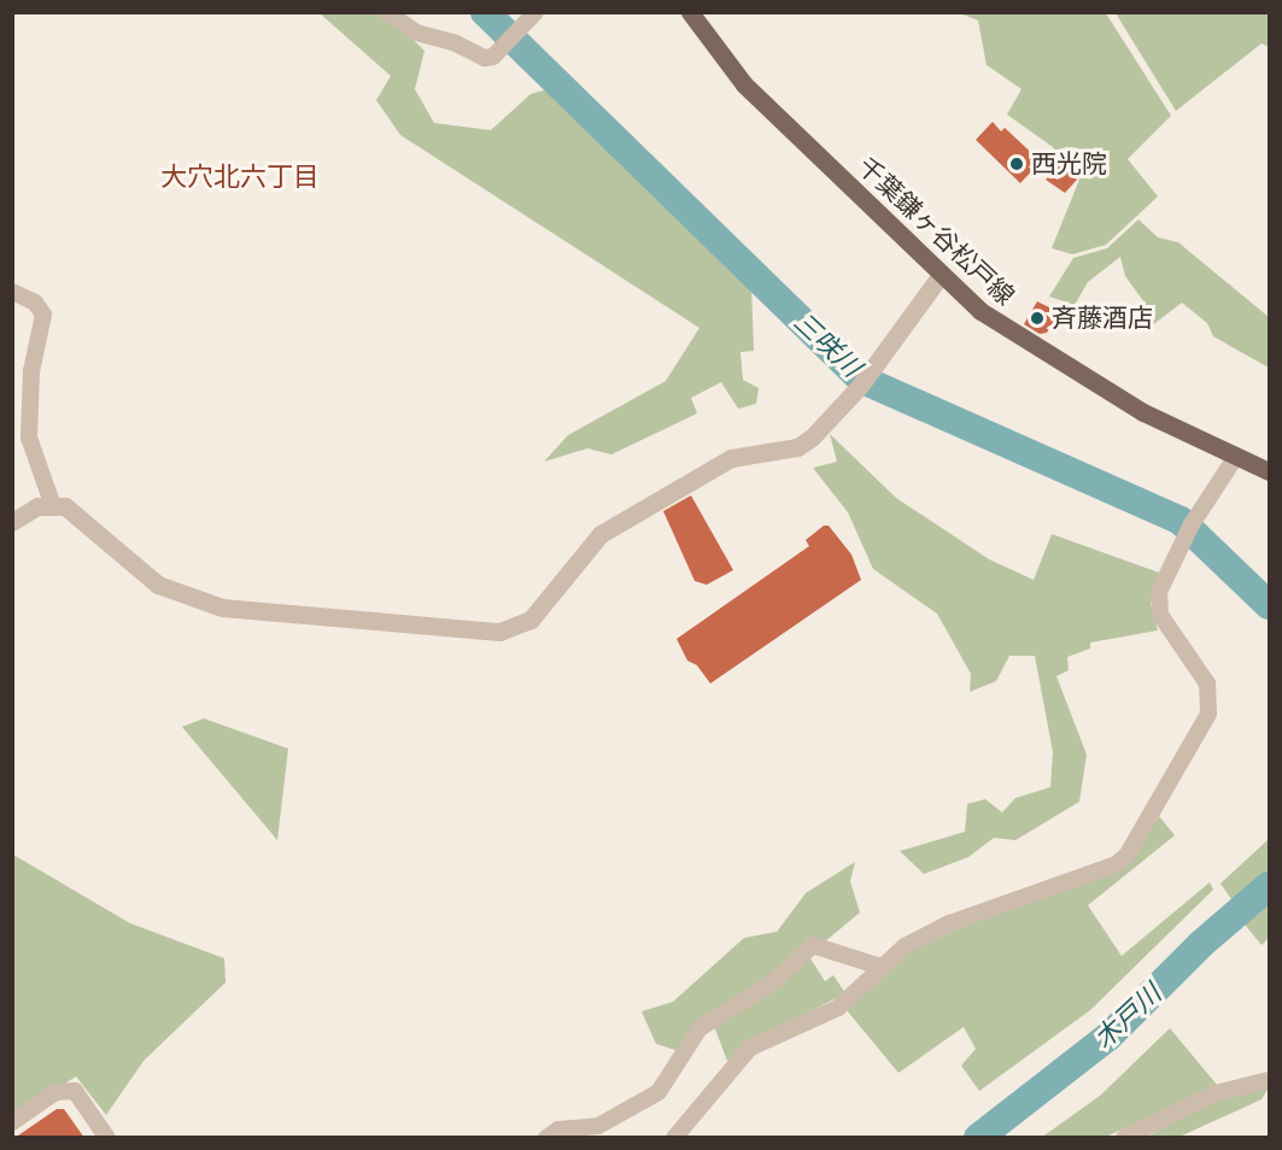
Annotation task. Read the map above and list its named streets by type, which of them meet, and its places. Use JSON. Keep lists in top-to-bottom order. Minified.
{"streets":{"main road":["千葉鎌ヶ谷松戸線"]},"districts":["大穴北六丁目"],"water":["三咲川","木戸川"],"places":["西光院","斉藤酒店"]}
